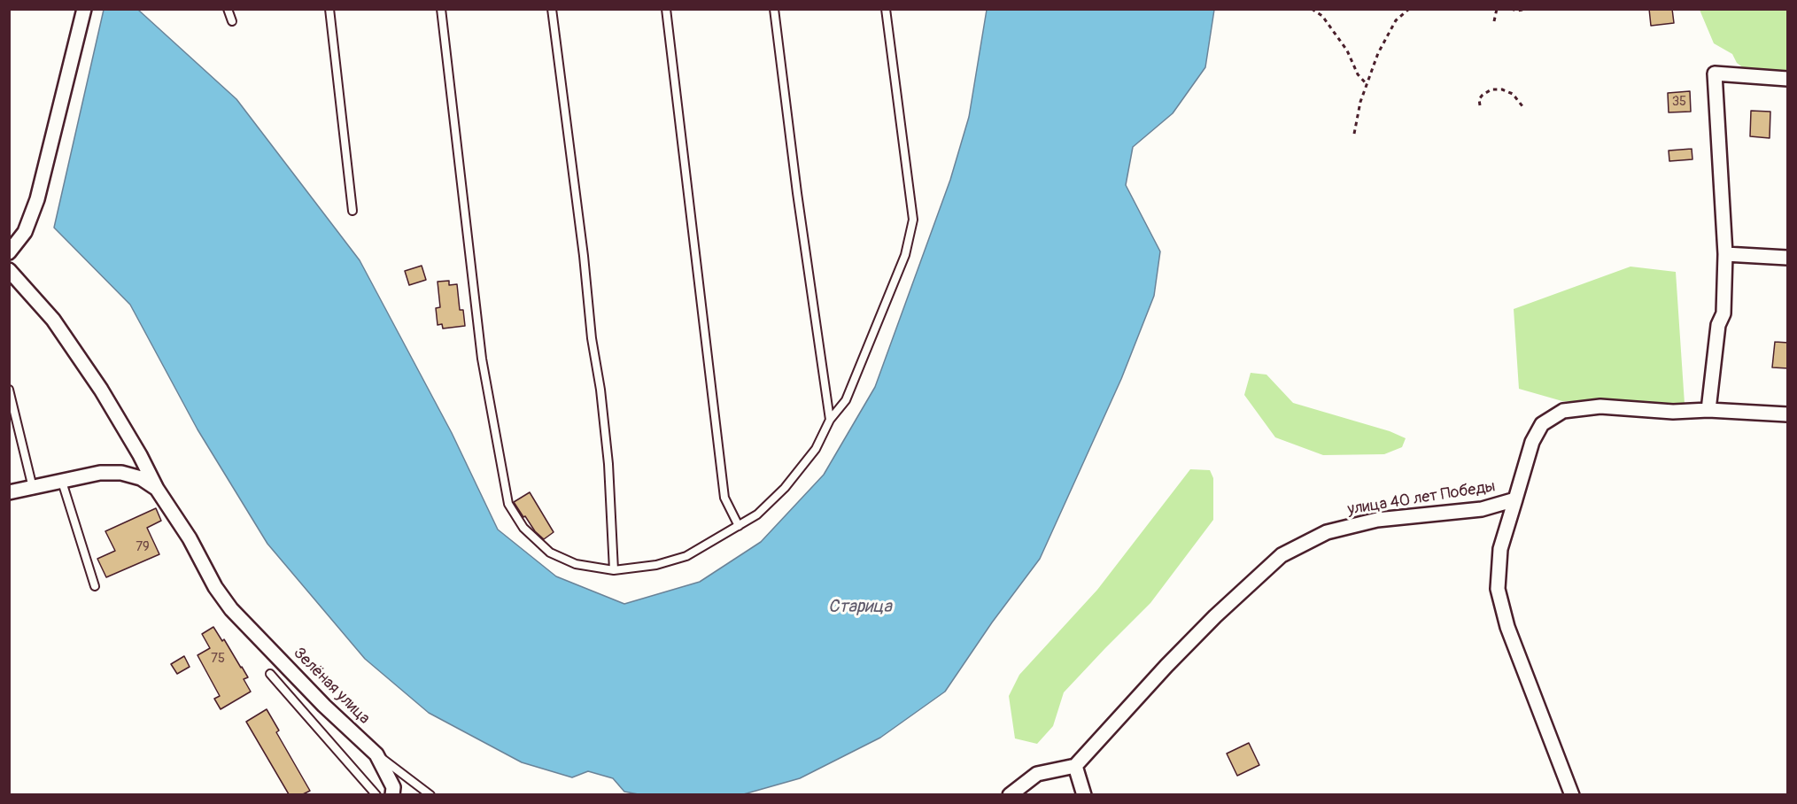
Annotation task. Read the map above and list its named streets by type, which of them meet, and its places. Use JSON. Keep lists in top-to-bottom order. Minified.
{"streets":{"street":["улица 40 лет Победы","Зелёная улица"]},"water":["Старица"],"house_numbers":["35","79","75"]}
